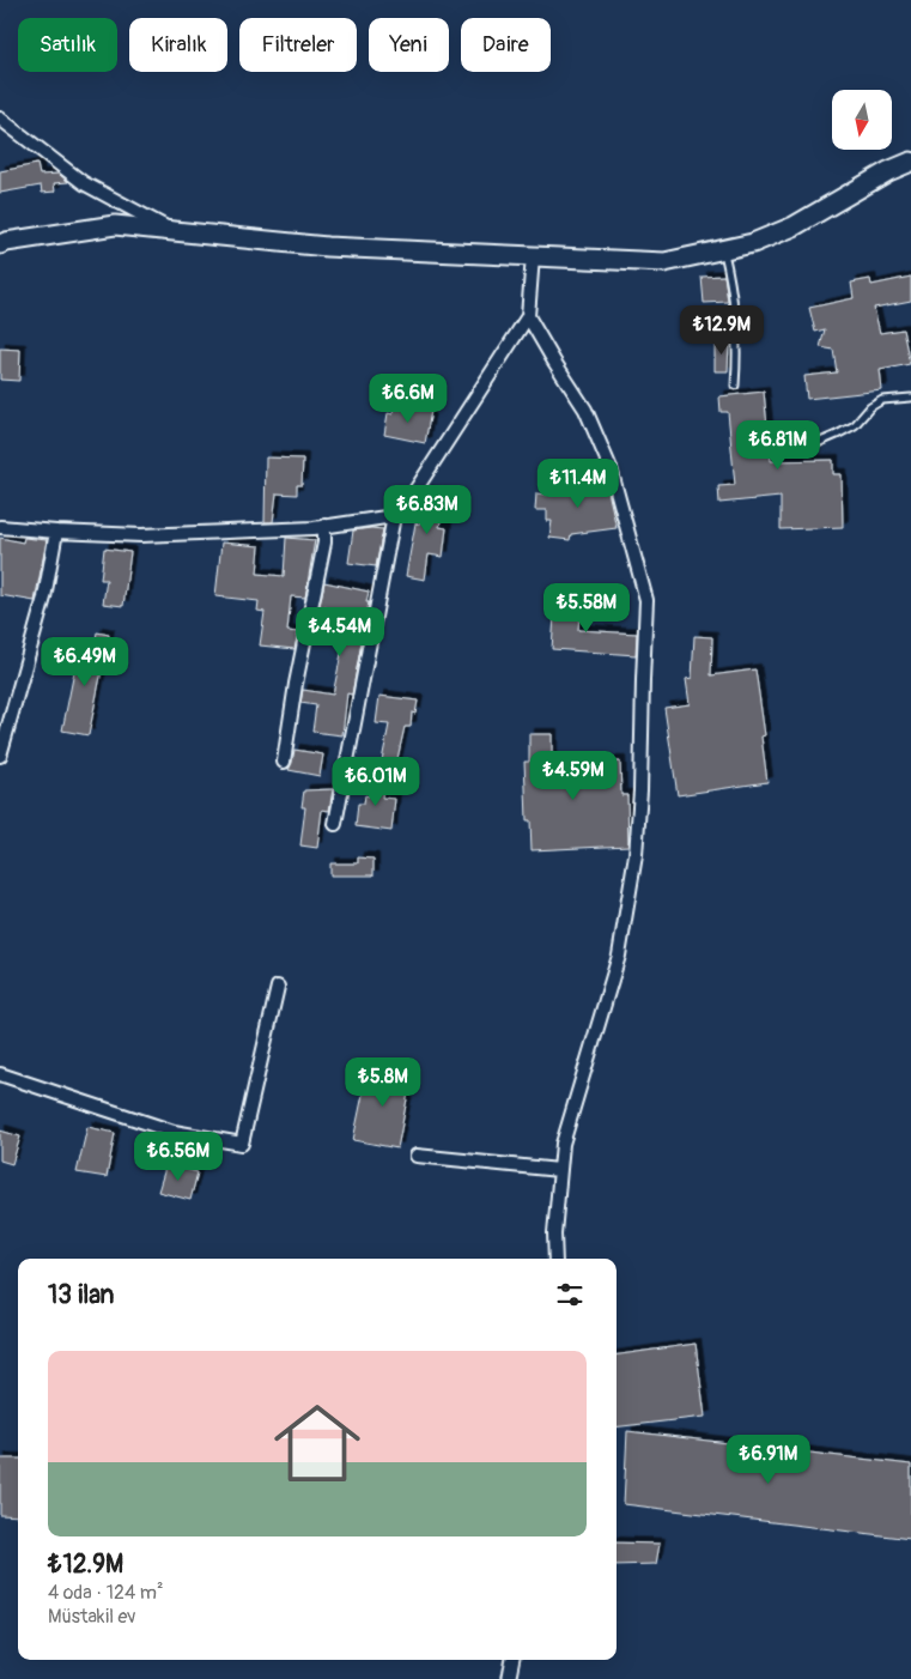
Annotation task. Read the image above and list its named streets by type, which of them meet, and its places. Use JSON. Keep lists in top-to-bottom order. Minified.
{"north":"bottom","page":{"chip":["Satılık","Kiralık","Filtreler","Yeni","Daire"],"price":["₺12.9M","₺6.6M","₺6.81M","₺11.4M","₺6.83M","₺5.58M","₺4.54M","₺6.49M","₺4.59M","₺6.01M","₺5.8M","₺6.56M","₺6.91M"],"heading":"13 ilan","list":[{"name":"₺12.9M","note":"4 oda · 124 m² · Müstakil ev"}]}}
